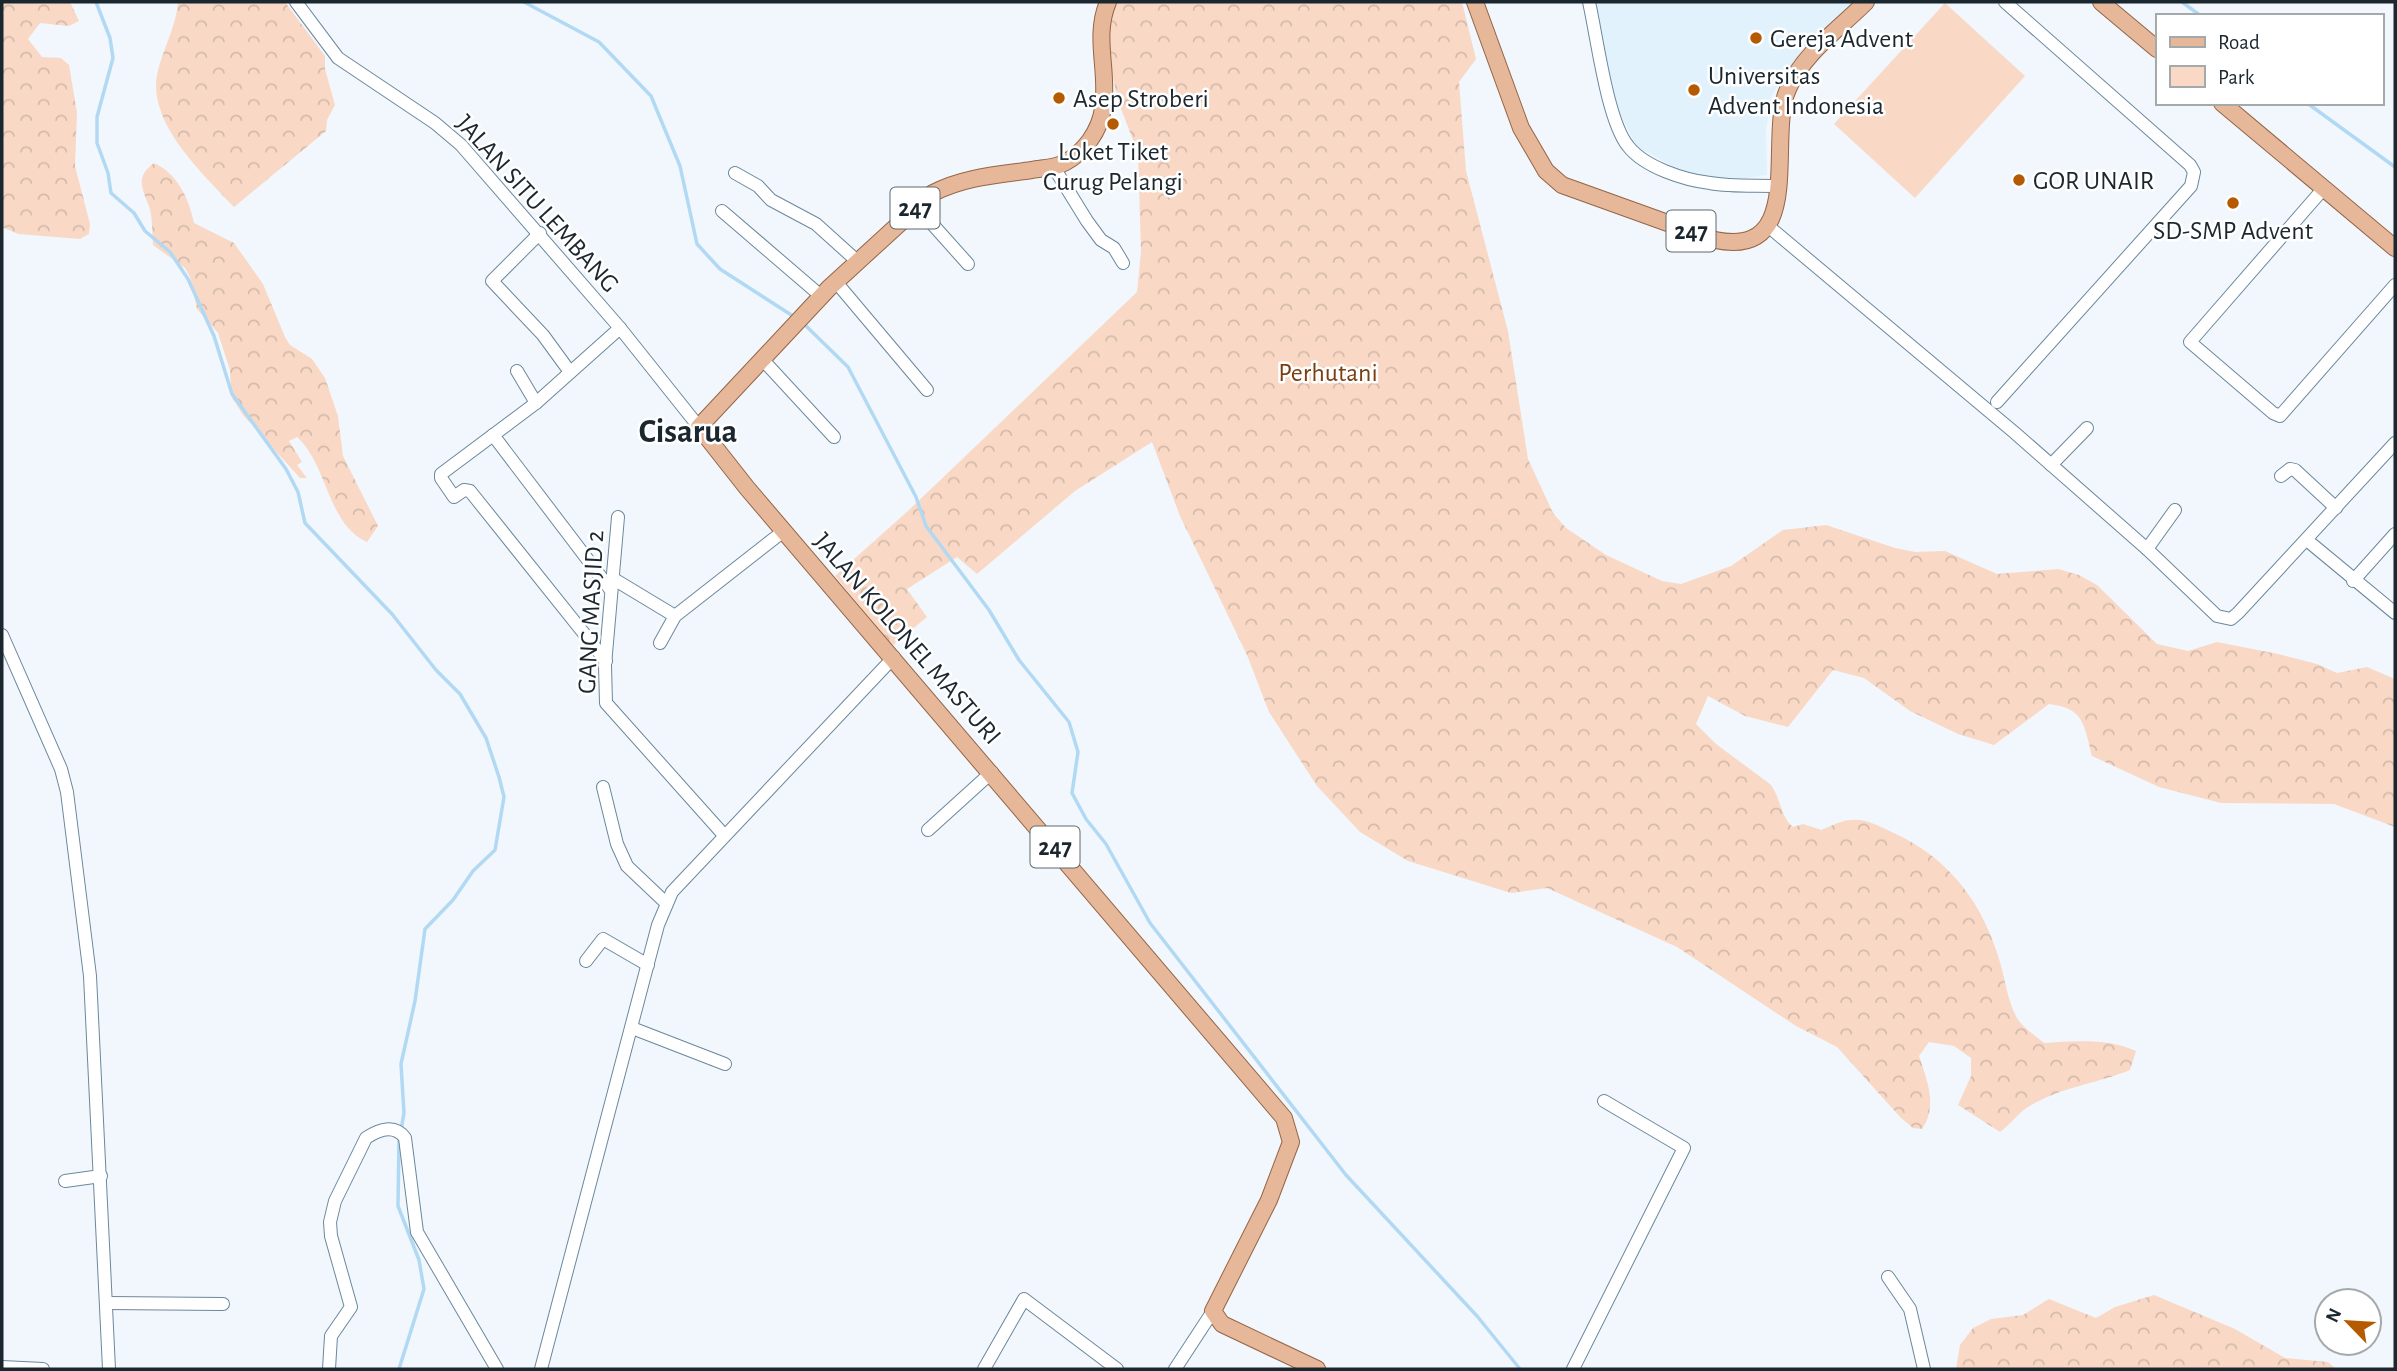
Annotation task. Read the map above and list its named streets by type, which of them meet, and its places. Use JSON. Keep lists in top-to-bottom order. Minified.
{"streets":{"main road":["247","JALAN KOLONEL MASTURI"],"street":["JALAN SITU LEMBANG","GANG MASJID 2"]},"crossings":[["JALAN SITU LEMBANG","247"],["JALAN SITU LEMBANG","JALAN KOLONEL MASTURI"],["247","JALAN KOLONEL MASTURI"]],"districts":["Cisarua"],"parks":["Perhutani"],"places":["Gereja Advent","Universitas Advent Indonesia","Asep Stroberi","Loket Tiket Curug Pelangi","GOR UNAIR","SD-SMP Advent"],"legend":["Road","Park"],"north":"top left"}
